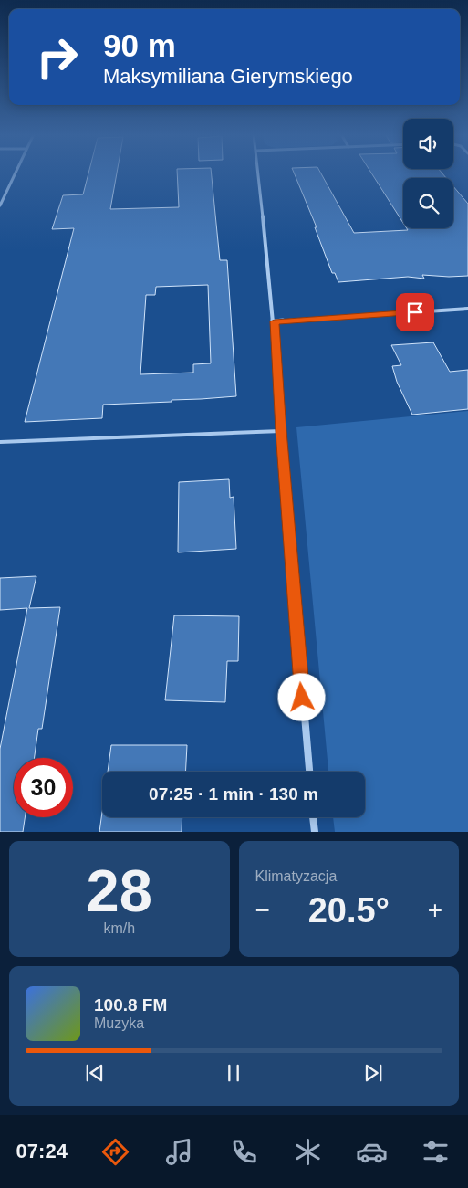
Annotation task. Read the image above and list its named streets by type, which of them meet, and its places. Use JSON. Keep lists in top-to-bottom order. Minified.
{"page":{"turn":["90 m","Maksymiliana Gierymskiego"],"limit":"30","trip":"07:25 · 1 min · 130 m","tile":[["28","km/h"],"Klimatyzacja"],"heat":["−","20.5°","+"],"song":["100.8 FM","Muzyka"],"tabs":"07:24"}}
